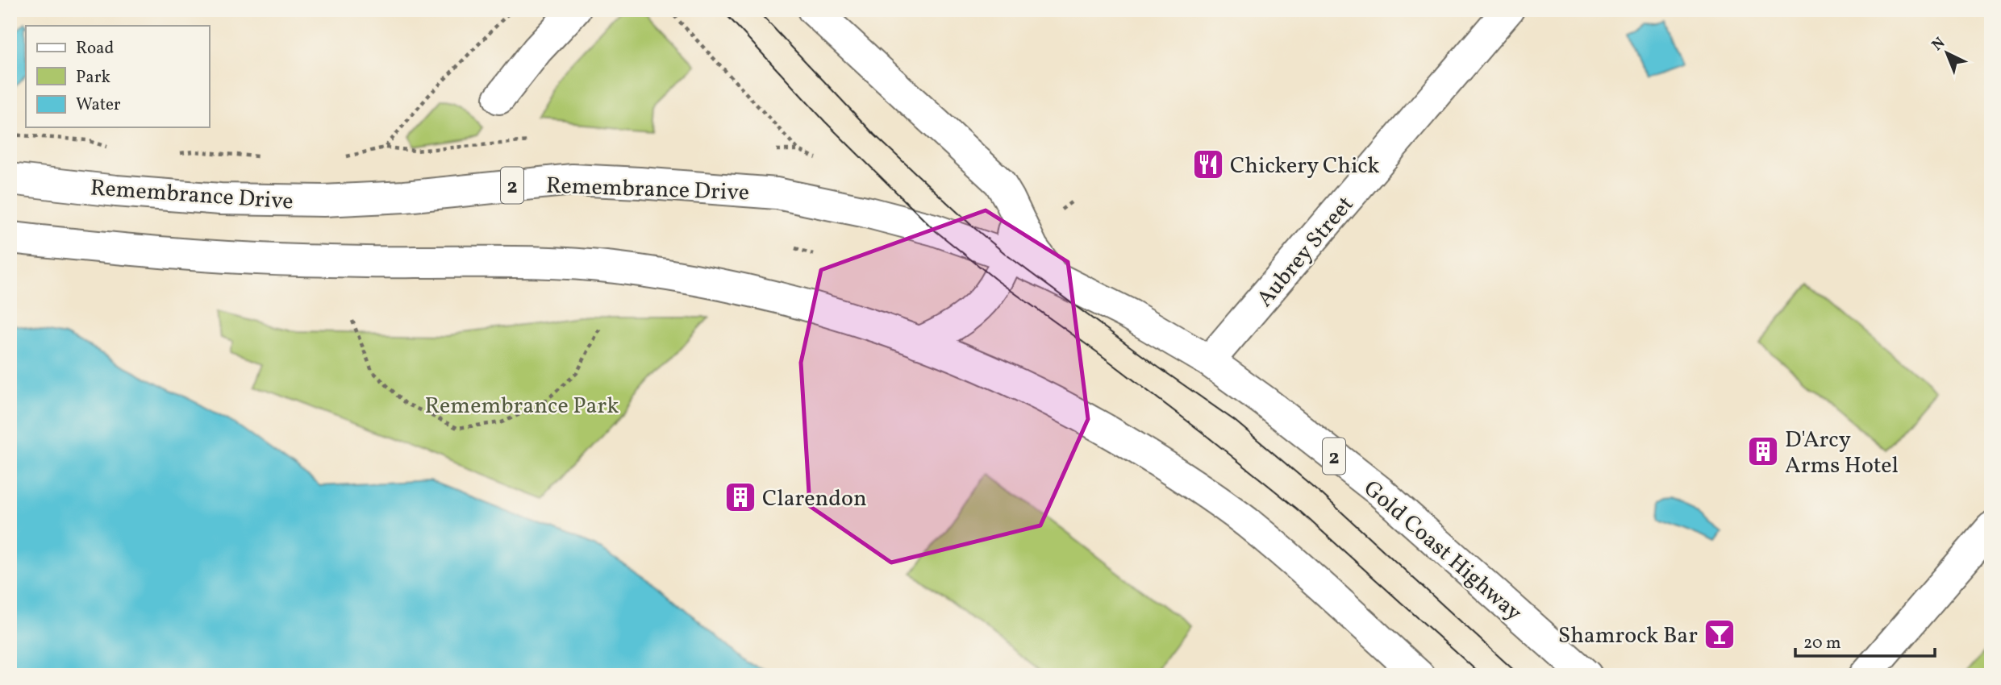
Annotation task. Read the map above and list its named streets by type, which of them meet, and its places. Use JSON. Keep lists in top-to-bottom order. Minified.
{"streets":{"main road":["2","Remembrance Drive","Aubrey Street","Gold Coast Highway"]},"crossings":[["Remembrance Drive","Gold Coast Highway"],["Aubrey Street","Gold Coast Highway"]],"parks":["Remembrance Park"],"places":{"restaurant":["Chickery Chick"],"building":["D'Arcy Arms Hotel","Clarendon"],"bar":["Shamrock Bar"]},"legend":["Road","Park","Water"],"scale_bar":"20 m","north":"top left"}
